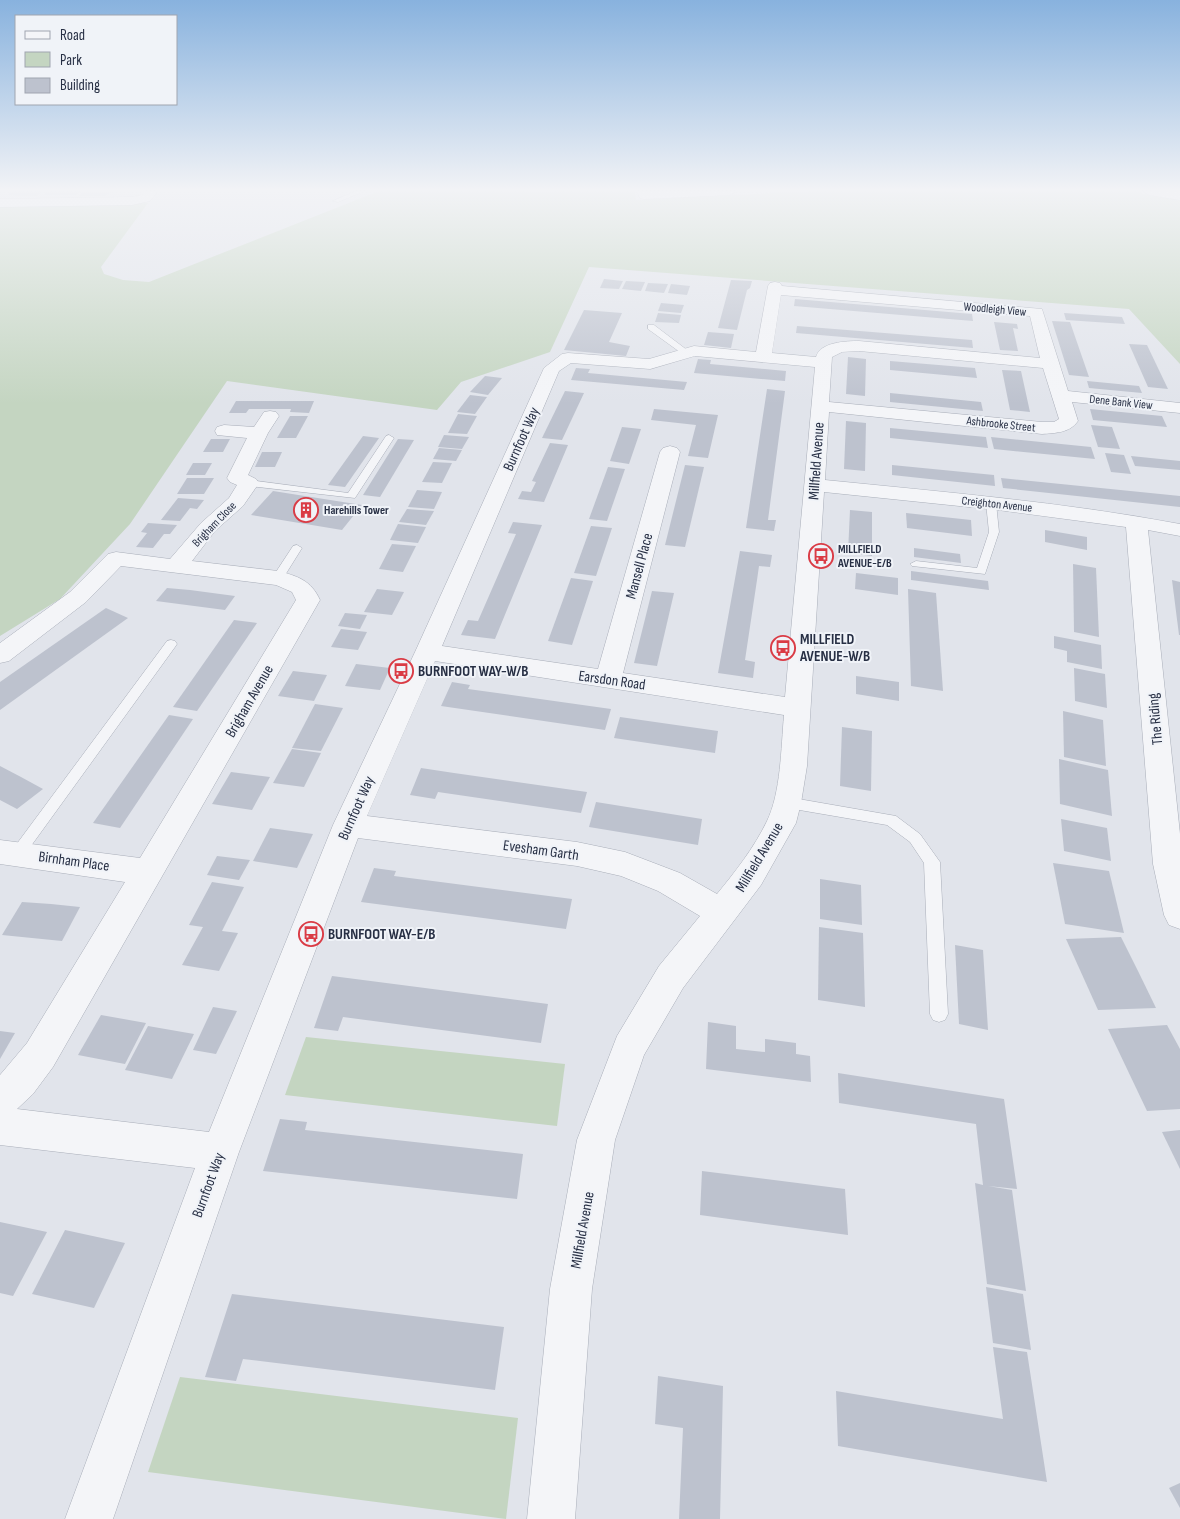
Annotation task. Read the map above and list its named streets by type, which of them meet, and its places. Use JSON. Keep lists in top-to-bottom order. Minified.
{"streets":{"street":["Woodleigh View","Dene Bank View","Ashbrooke Street","Burnfoot Way","Millfield Avenue","Creighton Avenue","Brigham Close","Mansell Place","Earsdon Road","Brigham Avenue","The Riding","Evesham Garth","Birnham Place"]},"crossings":[["Woodleigh View","Ashbrooke Street"],["Woodleigh View","Burnfoot Way"],["Dene Bank View","Ashbrooke Street"],["Ashbrooke Street","Millfield Avenue"],["Burnfoot Way","Millfield Avenue"],["Burnfoot Way","Earsdon Road"],["Burnfoot Way","Evesham Garth"],["Millfield Avenue","Creighton Avenue"],["Millfield Avenue","Earsdon Road"],["Millfield Avenue","Evesham Garth"],["Creighton Avenue","The Riding"],["Brigham Close","Brigham Avenue"],["Mansell Place","Earsdon Road"],["Brigham Avenue","Birnham Place"]],"places":{"building":["Harehills Tower"],"bus stop":["MILLFIELD AVENUE-E/B","MILLFIELD AVENUE-W/B","BURNFOOT WAY-W/B","BURNFOOT WAY-E/B"]},"legend":["Road","Park","Building"]}
